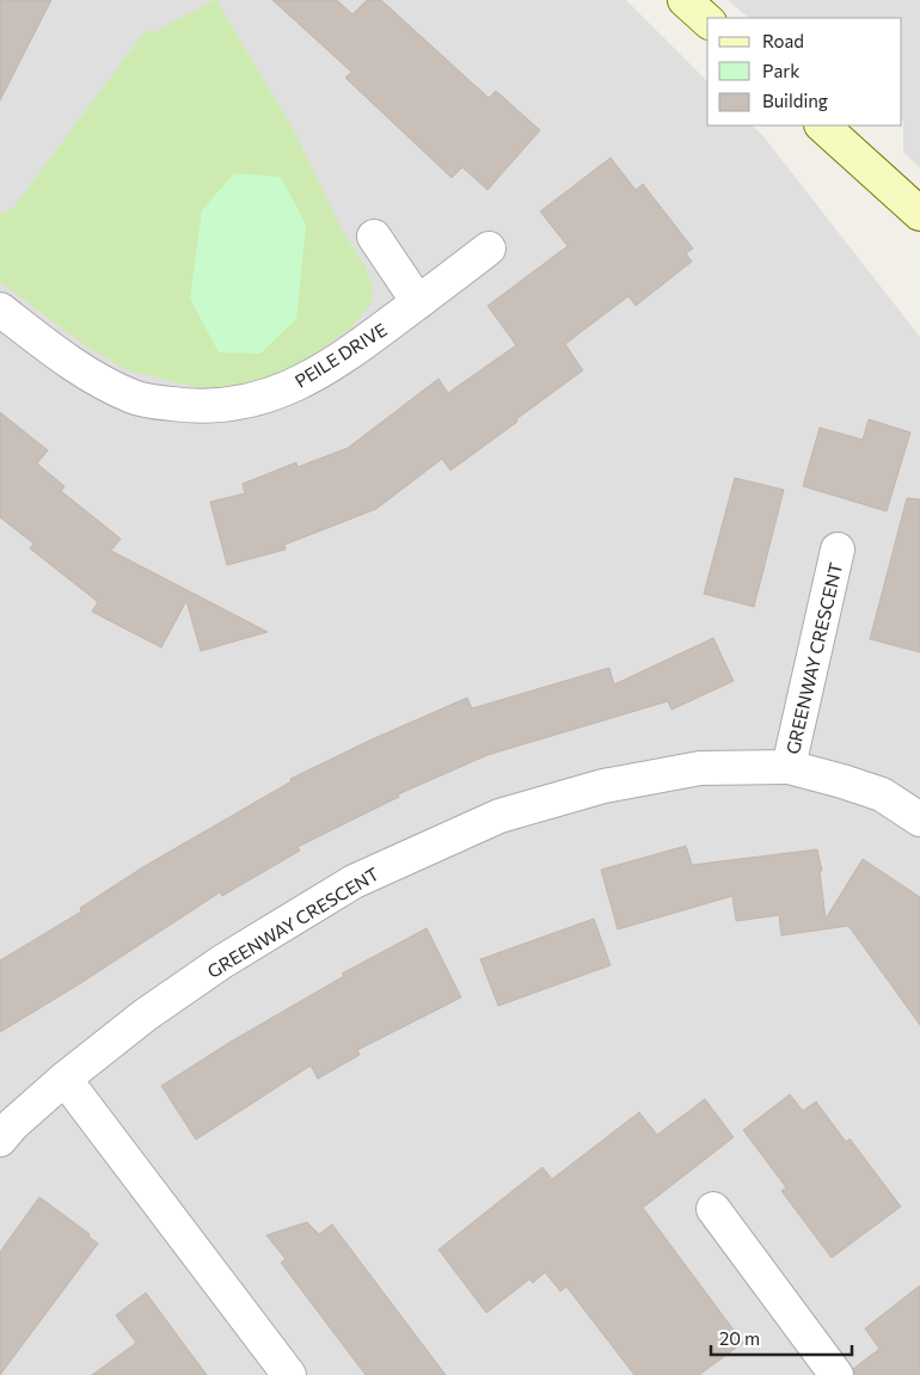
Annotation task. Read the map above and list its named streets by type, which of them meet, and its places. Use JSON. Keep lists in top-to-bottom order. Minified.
{"streets":{"street":["PEILE DRIVE","GREENWAY CRESCENT"]},"legend":["Road","Park","Building"],"scale_bar":"20 m"}
